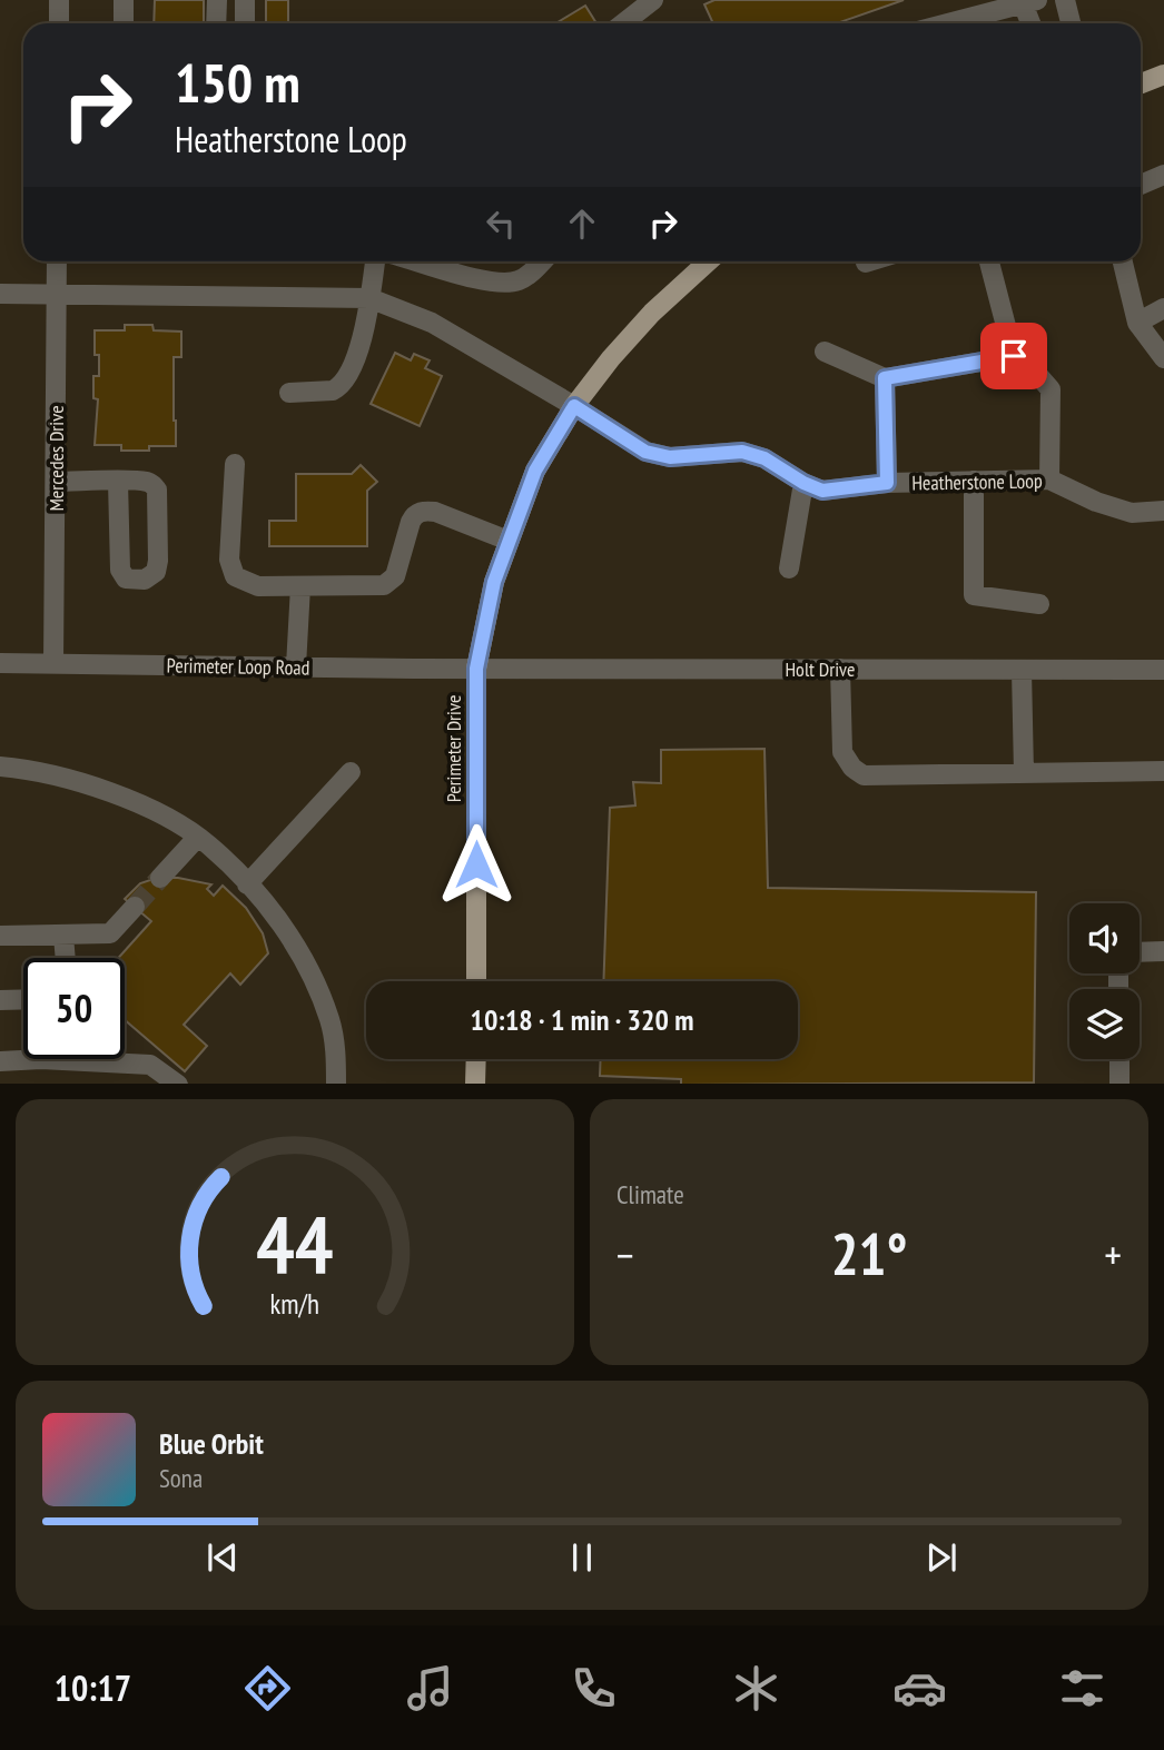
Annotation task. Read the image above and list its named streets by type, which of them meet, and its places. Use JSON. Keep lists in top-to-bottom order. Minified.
{"streets":{"main road":["Perimeter Drive"],"street":["Mercedes Drive","Heatherstone Loop","Perimeter Loop Road","Holt Drive"]},"crossings":[["Mercedes Drive","Perimeter Loop Road"],["Heatherstone Loop","Perimeter Drive"],["Perimeter Loop Road","Holt Drive"],["Perimeter Loop Road","Perimeter Drive"],["Holt Drive","Perimeter Drive"]],"page":{"turn":["150 m","Heatherstone Loop"],"limit":"50","trip":"10:18 · 1 min · 320 m","tile":"Climate","heat":["−","21°","+"],"song":["Blue Orbit","Sona"],"tabs":"10:17","gauge":["44","km/h"]}}
